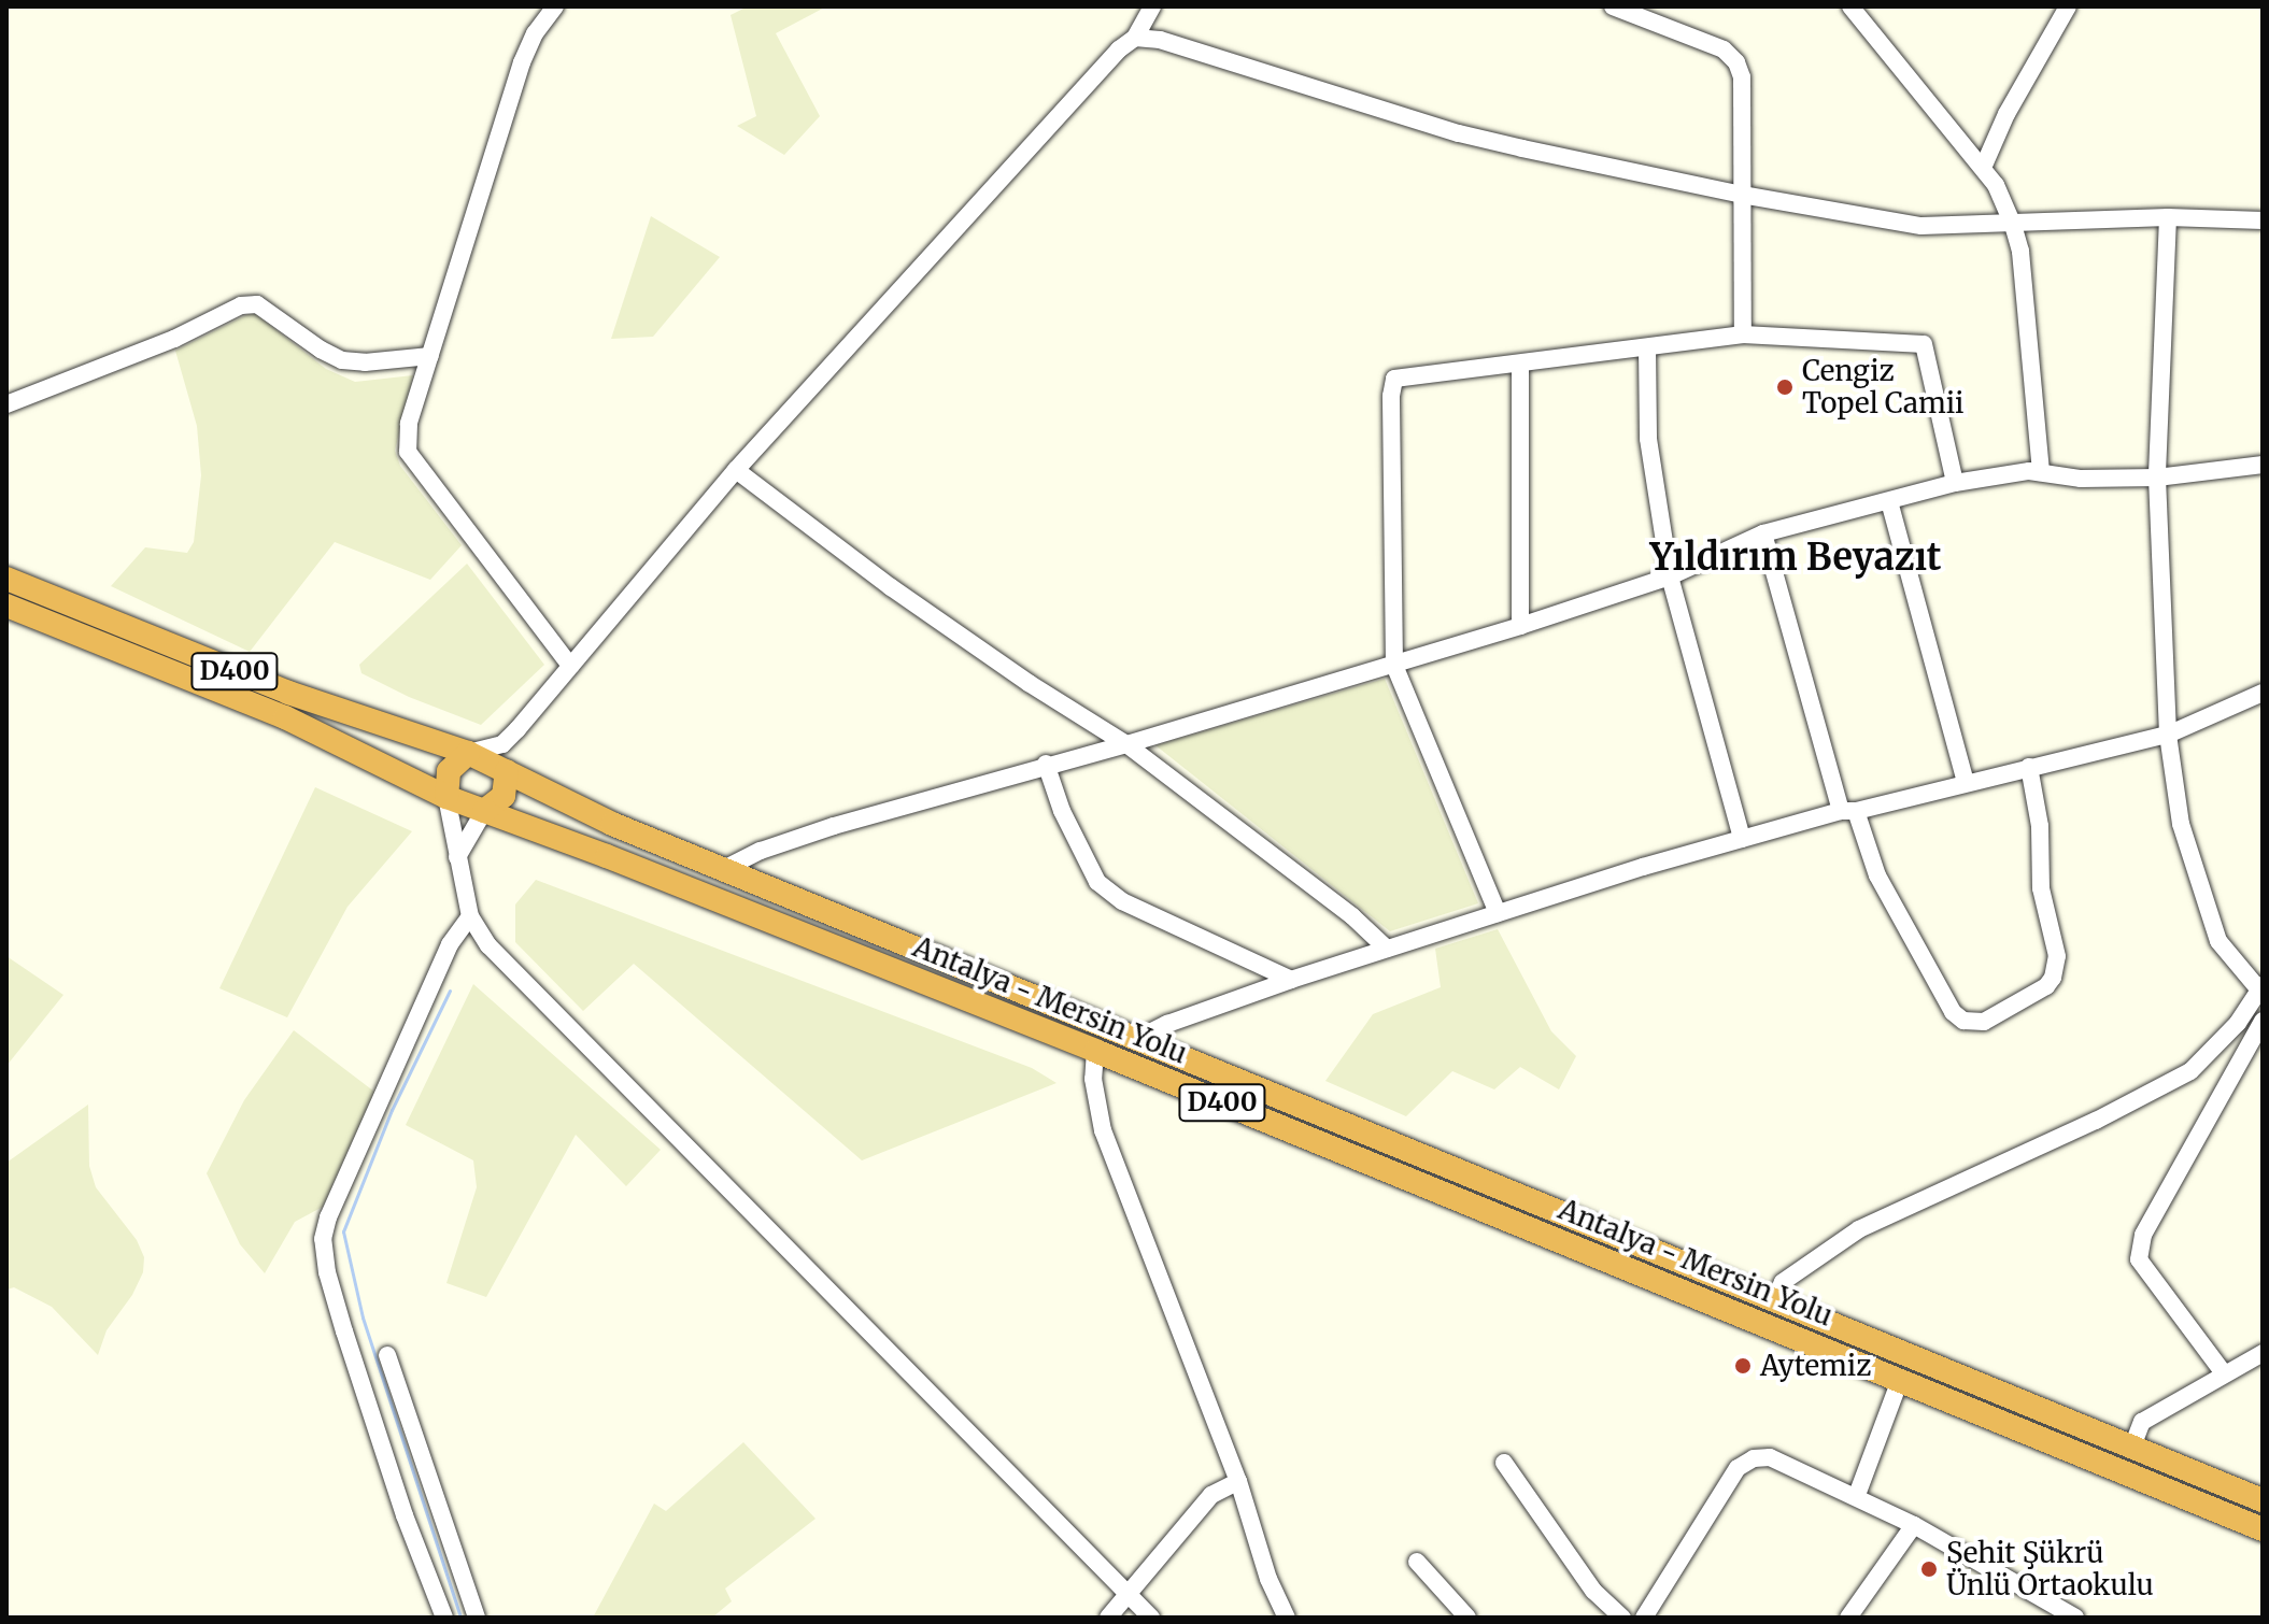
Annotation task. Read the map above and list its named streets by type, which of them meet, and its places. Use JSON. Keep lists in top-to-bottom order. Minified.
{"streets":{"highway":["D400","Antalya - Mersin Yolu"]},"districts":["Yıldırım Beyazıt"],"places":["Cengiz Topel Camii","Aytemiz","Şehit Şükrü Ünlü Ortaokulu"]}
